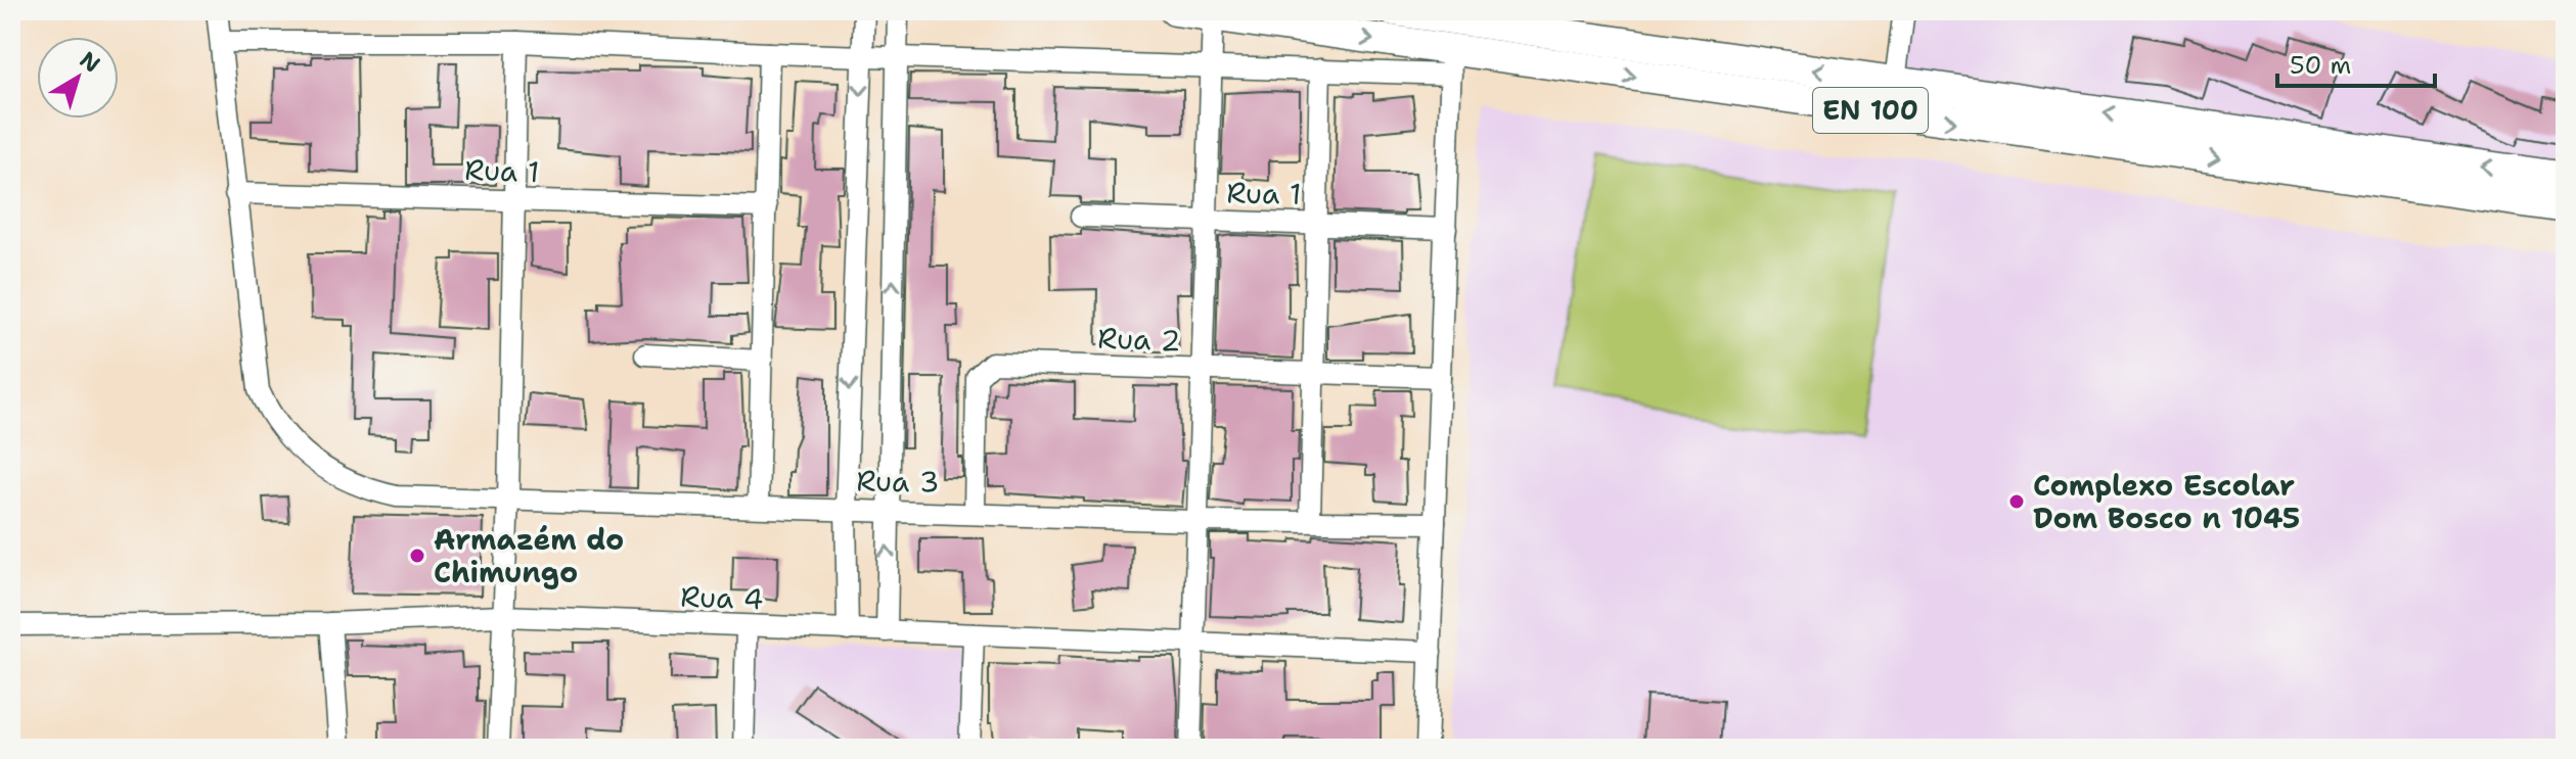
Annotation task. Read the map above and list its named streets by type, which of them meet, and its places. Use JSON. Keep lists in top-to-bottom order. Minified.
{"streets":{"main road":["EN 100"],"street":["Rua 1","Rua 2","Rua 3","Rua 4"]},"crossings":[["Rua 1","Rua 3"],["Rua 2","Rua 3"]],"places":["Complexo Escolar Dom Bosco n 1045","Armazém do Chimungo"],"scale_bar":"50 m","north":"top right"}
